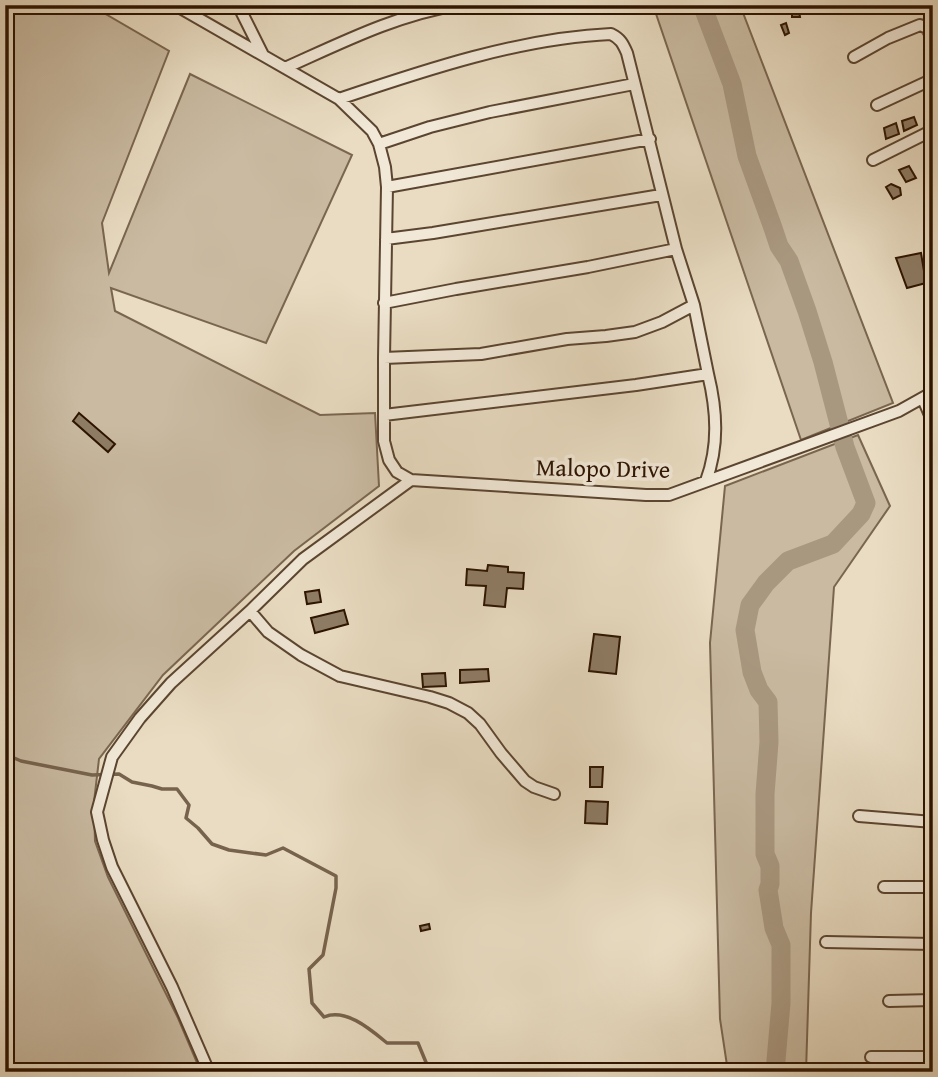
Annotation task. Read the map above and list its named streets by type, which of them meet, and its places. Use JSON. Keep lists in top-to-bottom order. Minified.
{"streets":{"street":["Malopo Drive"]}}
